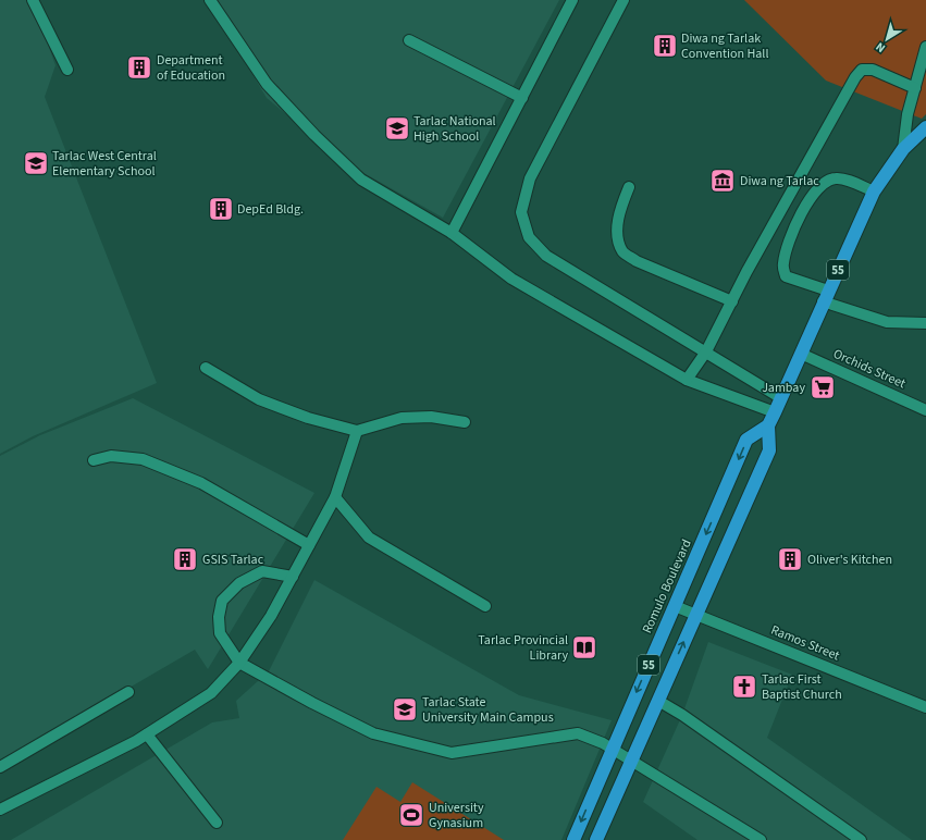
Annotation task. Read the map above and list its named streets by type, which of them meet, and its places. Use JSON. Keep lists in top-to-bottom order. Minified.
{"streets":{"highway":["55","Romulo Boulevard"],"street":["Orchids Street","Ramos Street"]},"crossings":[["Orchids Street","Romulo Boulevard"],["Romulo Boulevard","Ramos Street"]],"places":{"building":["Diwa ng Tarlak Convention Hall","Department of Education","DepEd Bldg.","GSIS Tarlac","Oliver's Kitchen"],"school or university":["Tarlac National High School","Tarlac West Central Elementary School","Tarlac State University Main Campus"],"museum":["Diwa ng Tarlac"],"supermarket":["Jambay"],"library":["Tarlac Provincial Library"],"church":["Tarlac First Baptist Church"],"sports":["University Gynasium"]},"north":"bottom left"}
